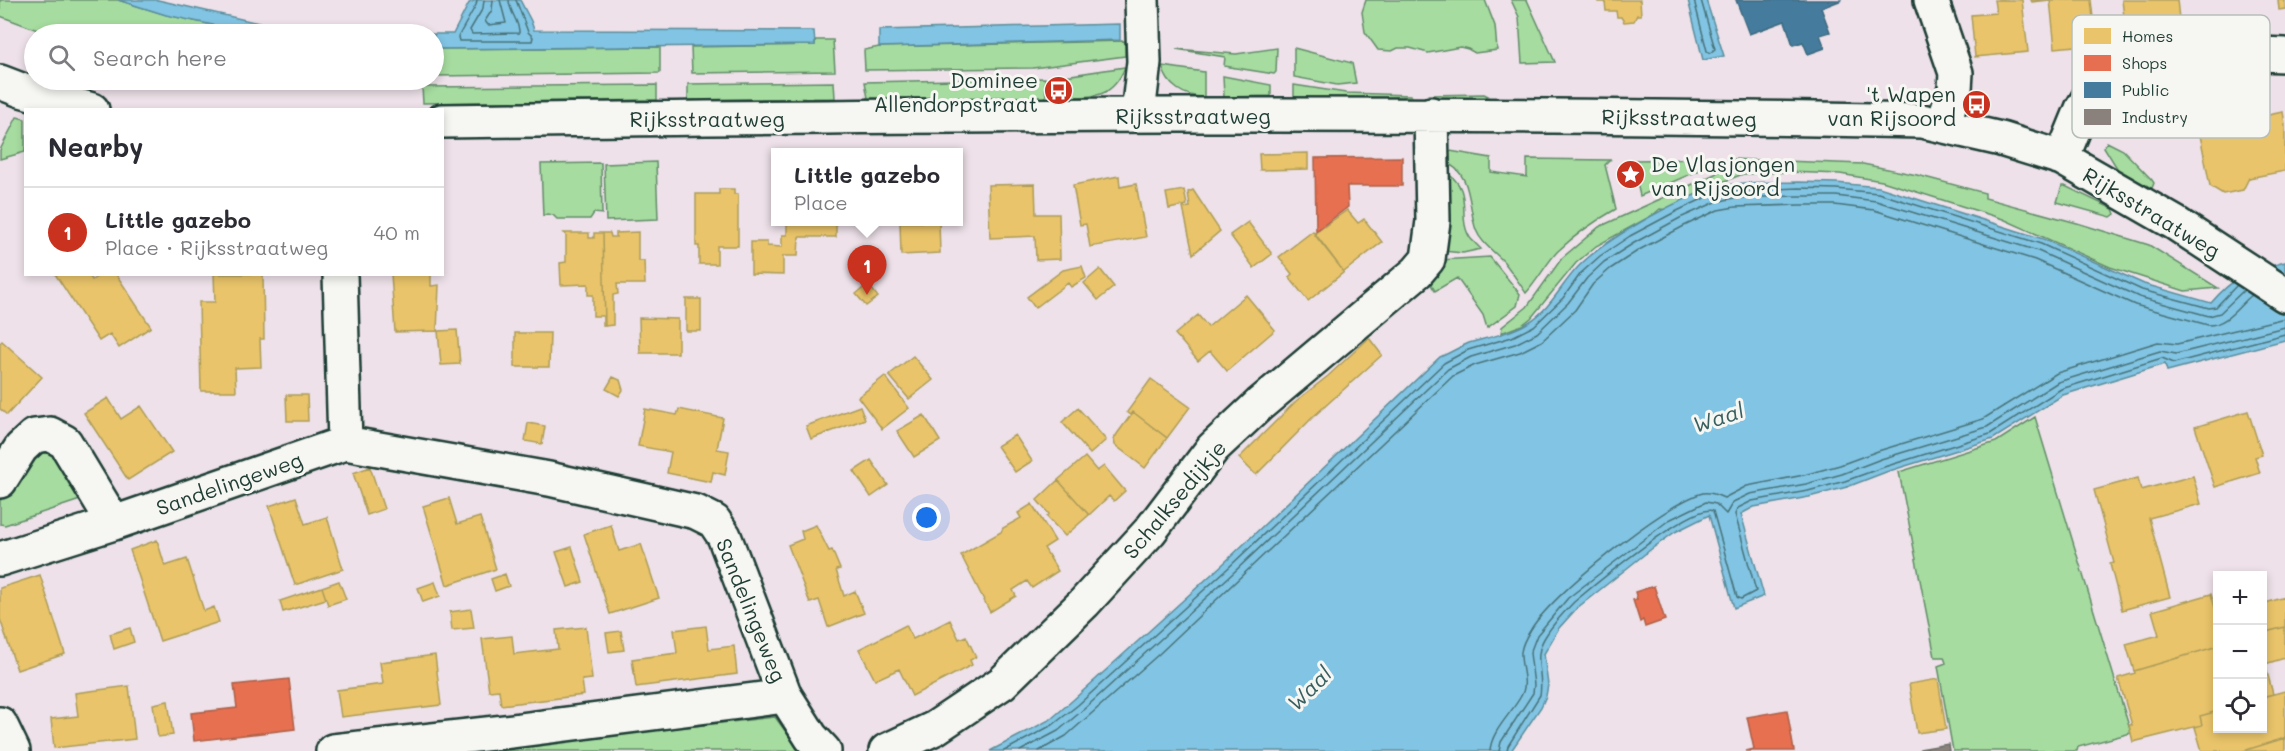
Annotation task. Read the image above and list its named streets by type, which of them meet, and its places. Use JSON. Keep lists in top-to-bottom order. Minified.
{"streets":{"street":["Rijksstraatweg","Sandelingeweg","Schalksedijkje"]},"crossings":[["Rijksstraatweg","Schalksedijkje"]],"water":["Waal"],"places":{"bus stop":["Dominee Allendorpstraat","'t Wapen van Rijsoord"],"place":["De Vlasjongen van Rijsoord"]},"legend":["Homes","Shops","Public","Industry"],"page":{"search":"Search here","heading":"Nearby","popup":["Little gazebo","Place"],"list":[{"mark":"1","name":"Little gazebo","note":"Place · Rijksstraatweg","value":"40 m"}],"pins":"1","map_buttons":["+","−"]}}
